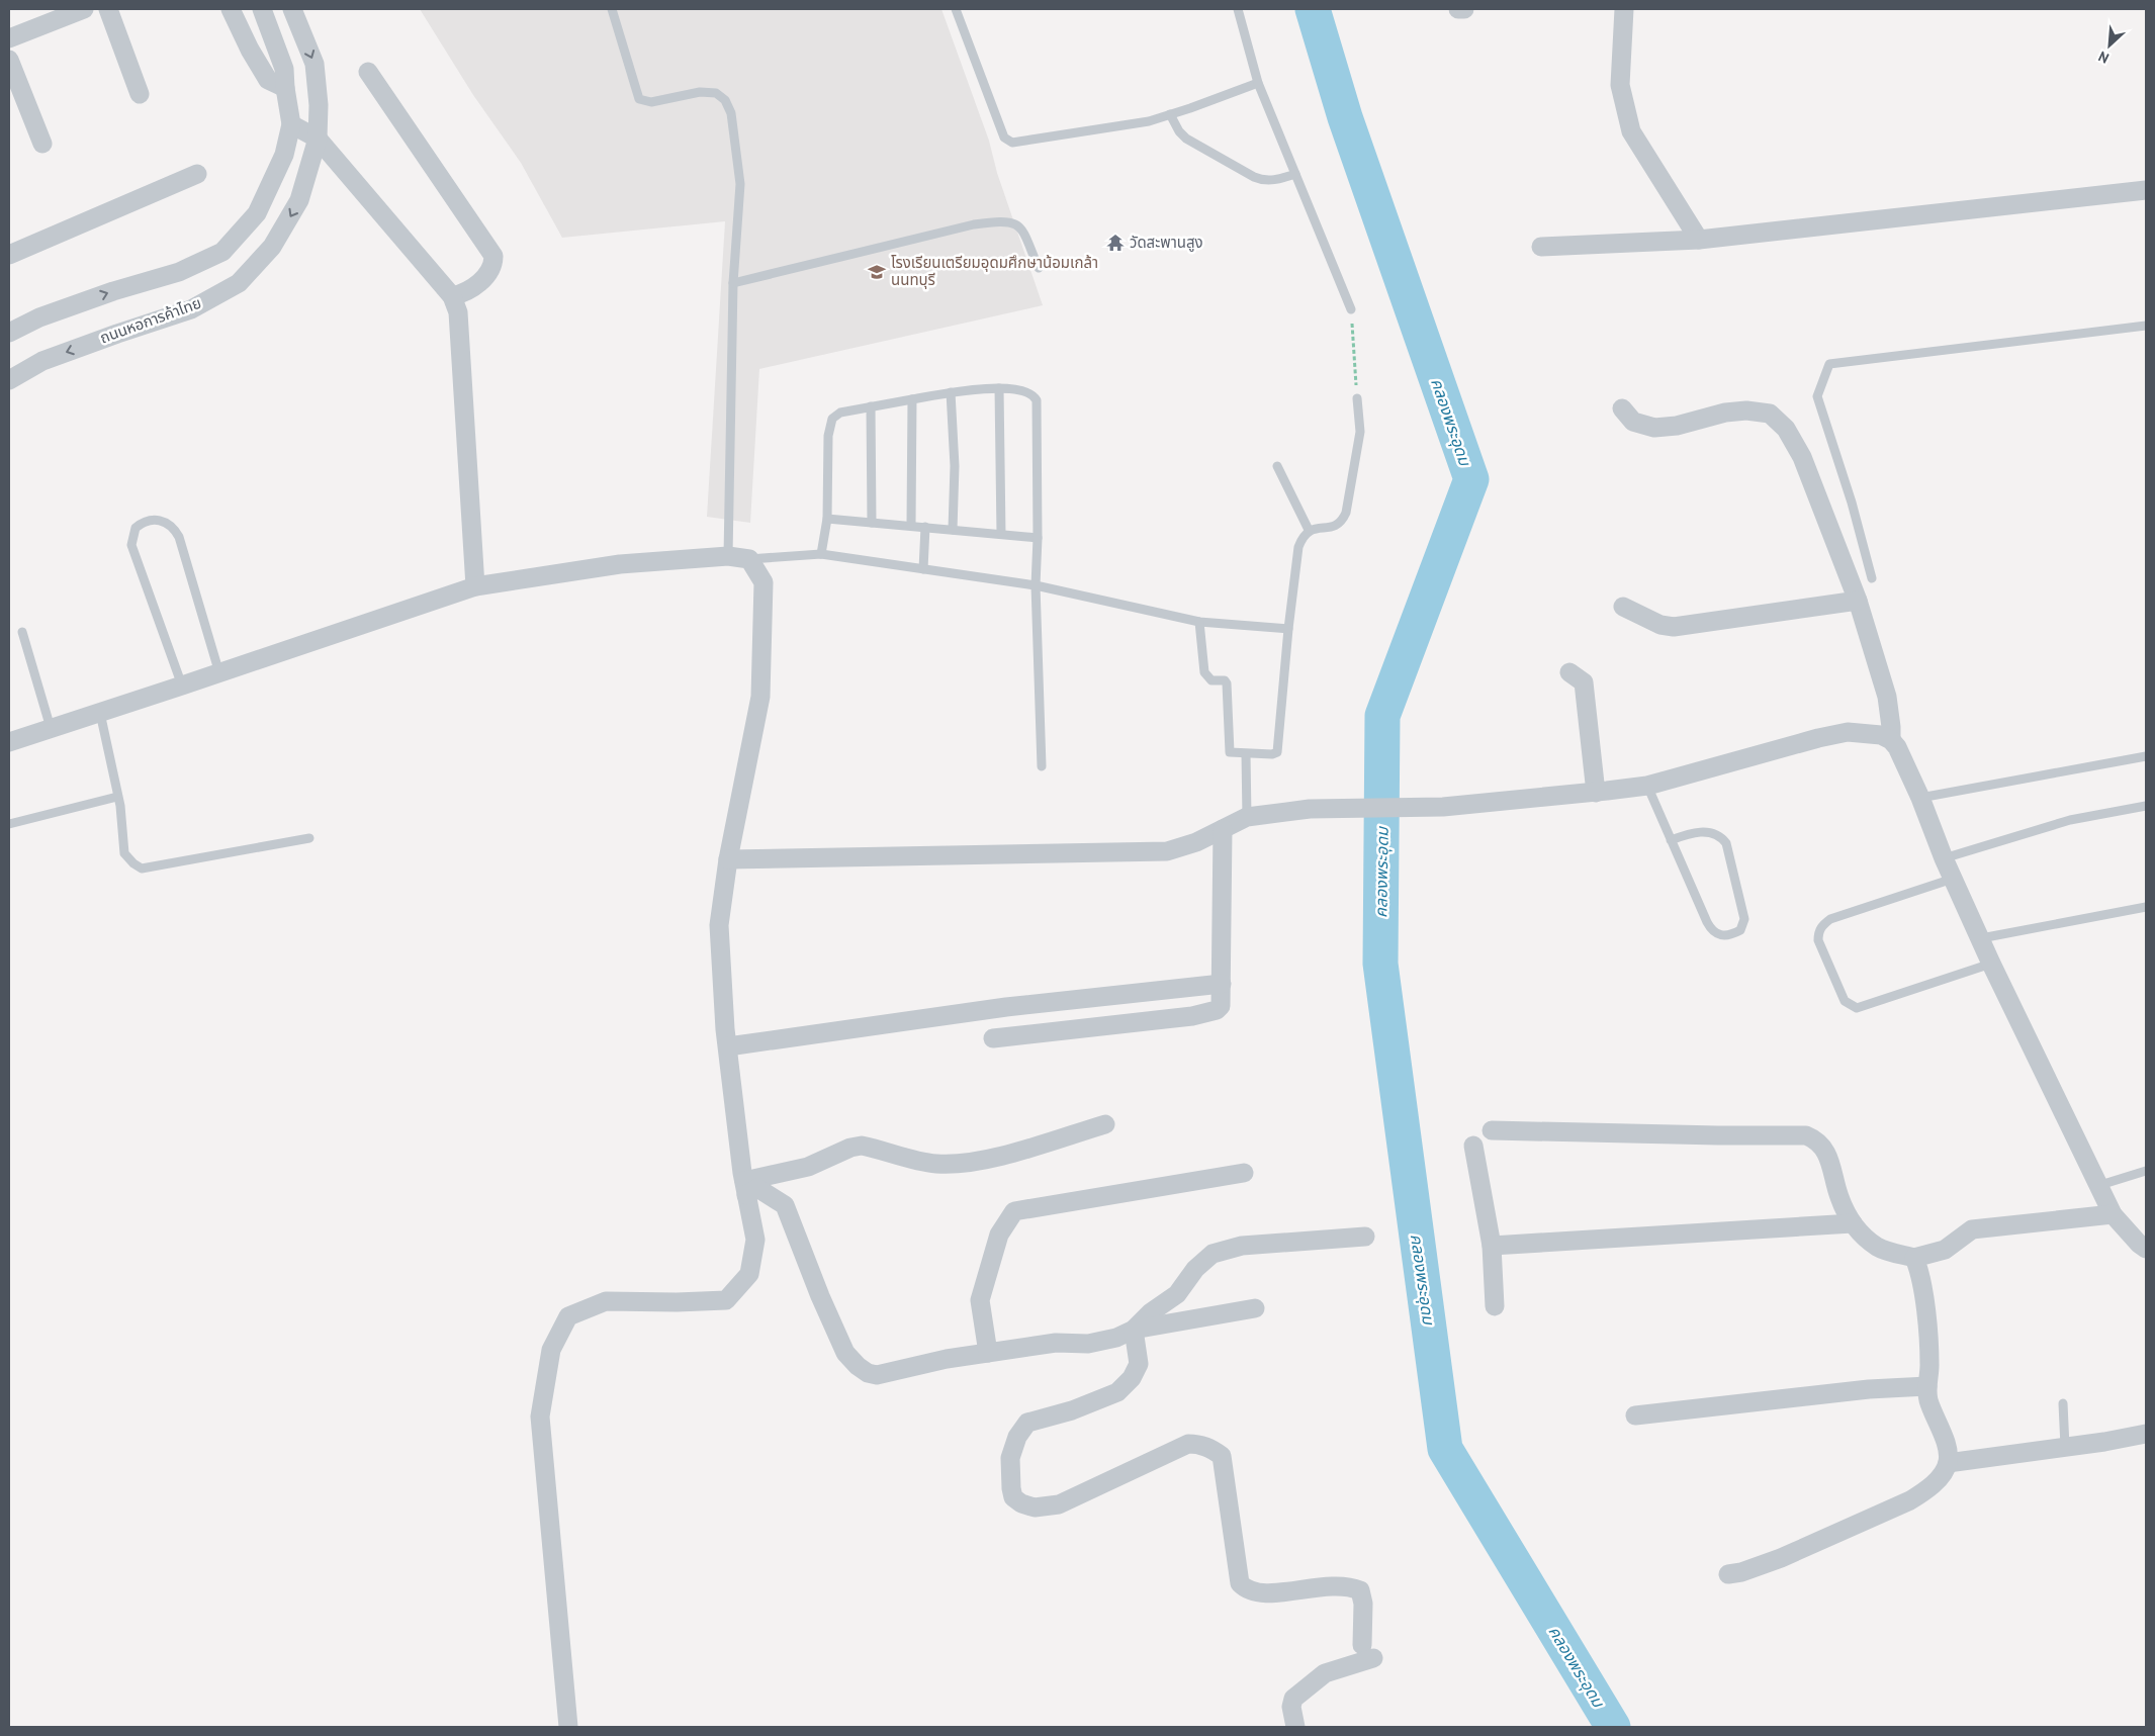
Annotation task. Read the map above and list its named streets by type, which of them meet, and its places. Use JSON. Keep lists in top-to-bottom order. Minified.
{"streets":{"street":["ถนนหอการค้าไทย"]},"one_way":["ถนนหอการค้าไทย"],"water":["คลองพระอุดม"],"places":{"temple":["วัดสะพานสูง"],"school or university":["โรงเรียนเตรียมอุดมศึกษาน้อมเกล้า นนทบุรี"]},"north":"bottom left"}
